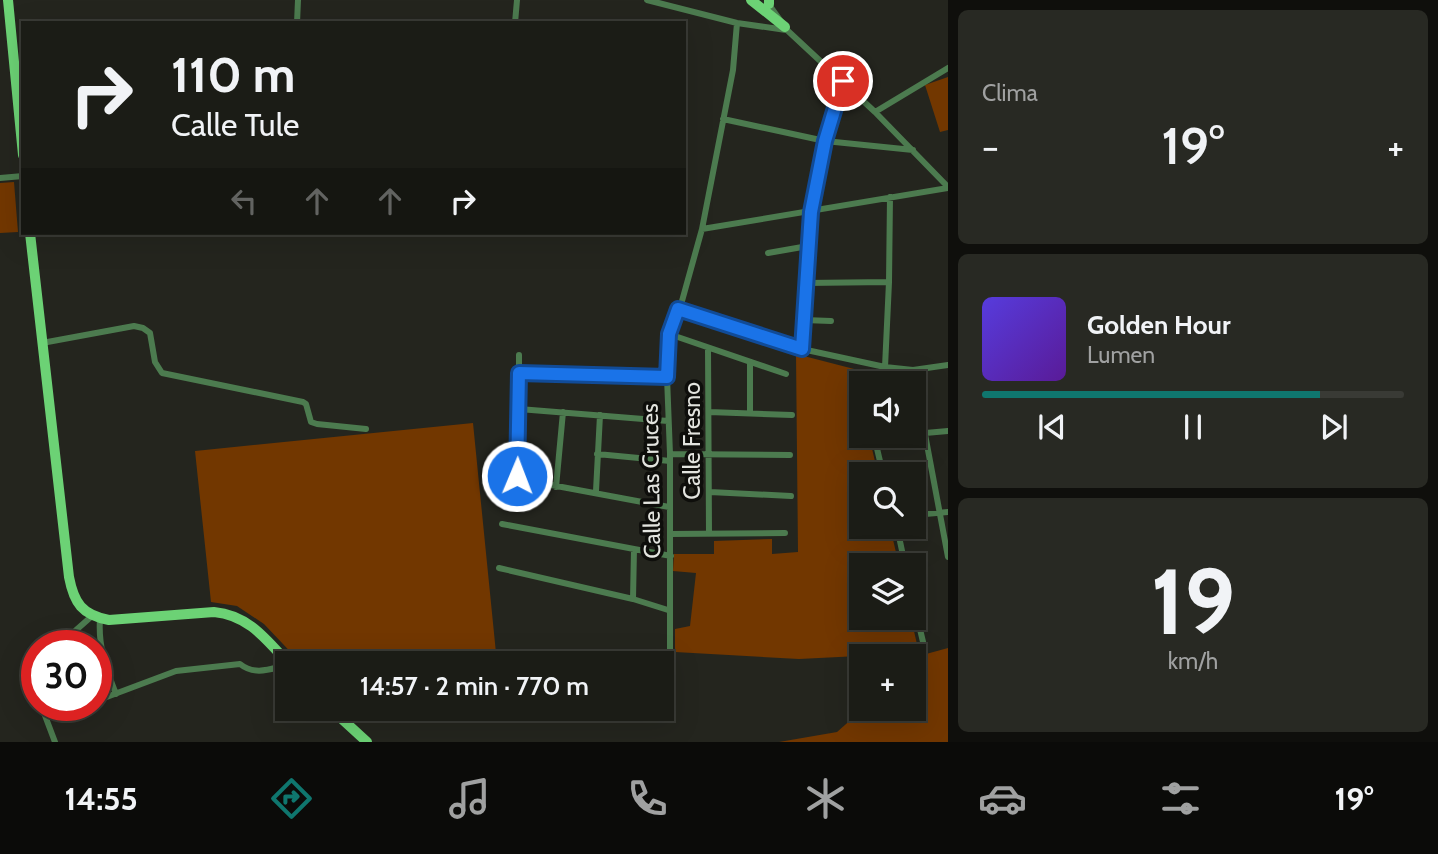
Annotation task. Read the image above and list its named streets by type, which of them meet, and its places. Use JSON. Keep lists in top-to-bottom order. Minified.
{"streets":{"street":["Calle Fresno","Calle Las Cruces"]},"page":{"tile":["Clima",["19","km/h"]],"turn":["110 m","Calle Tule"],"heat":["−","19°","+"],"song":["Golden Hour","Lumen"],"map_buttons":"+","limit":"30","trip":"14:57 · 2 min · 770 m","tabs":["14:55","19°"]}}
